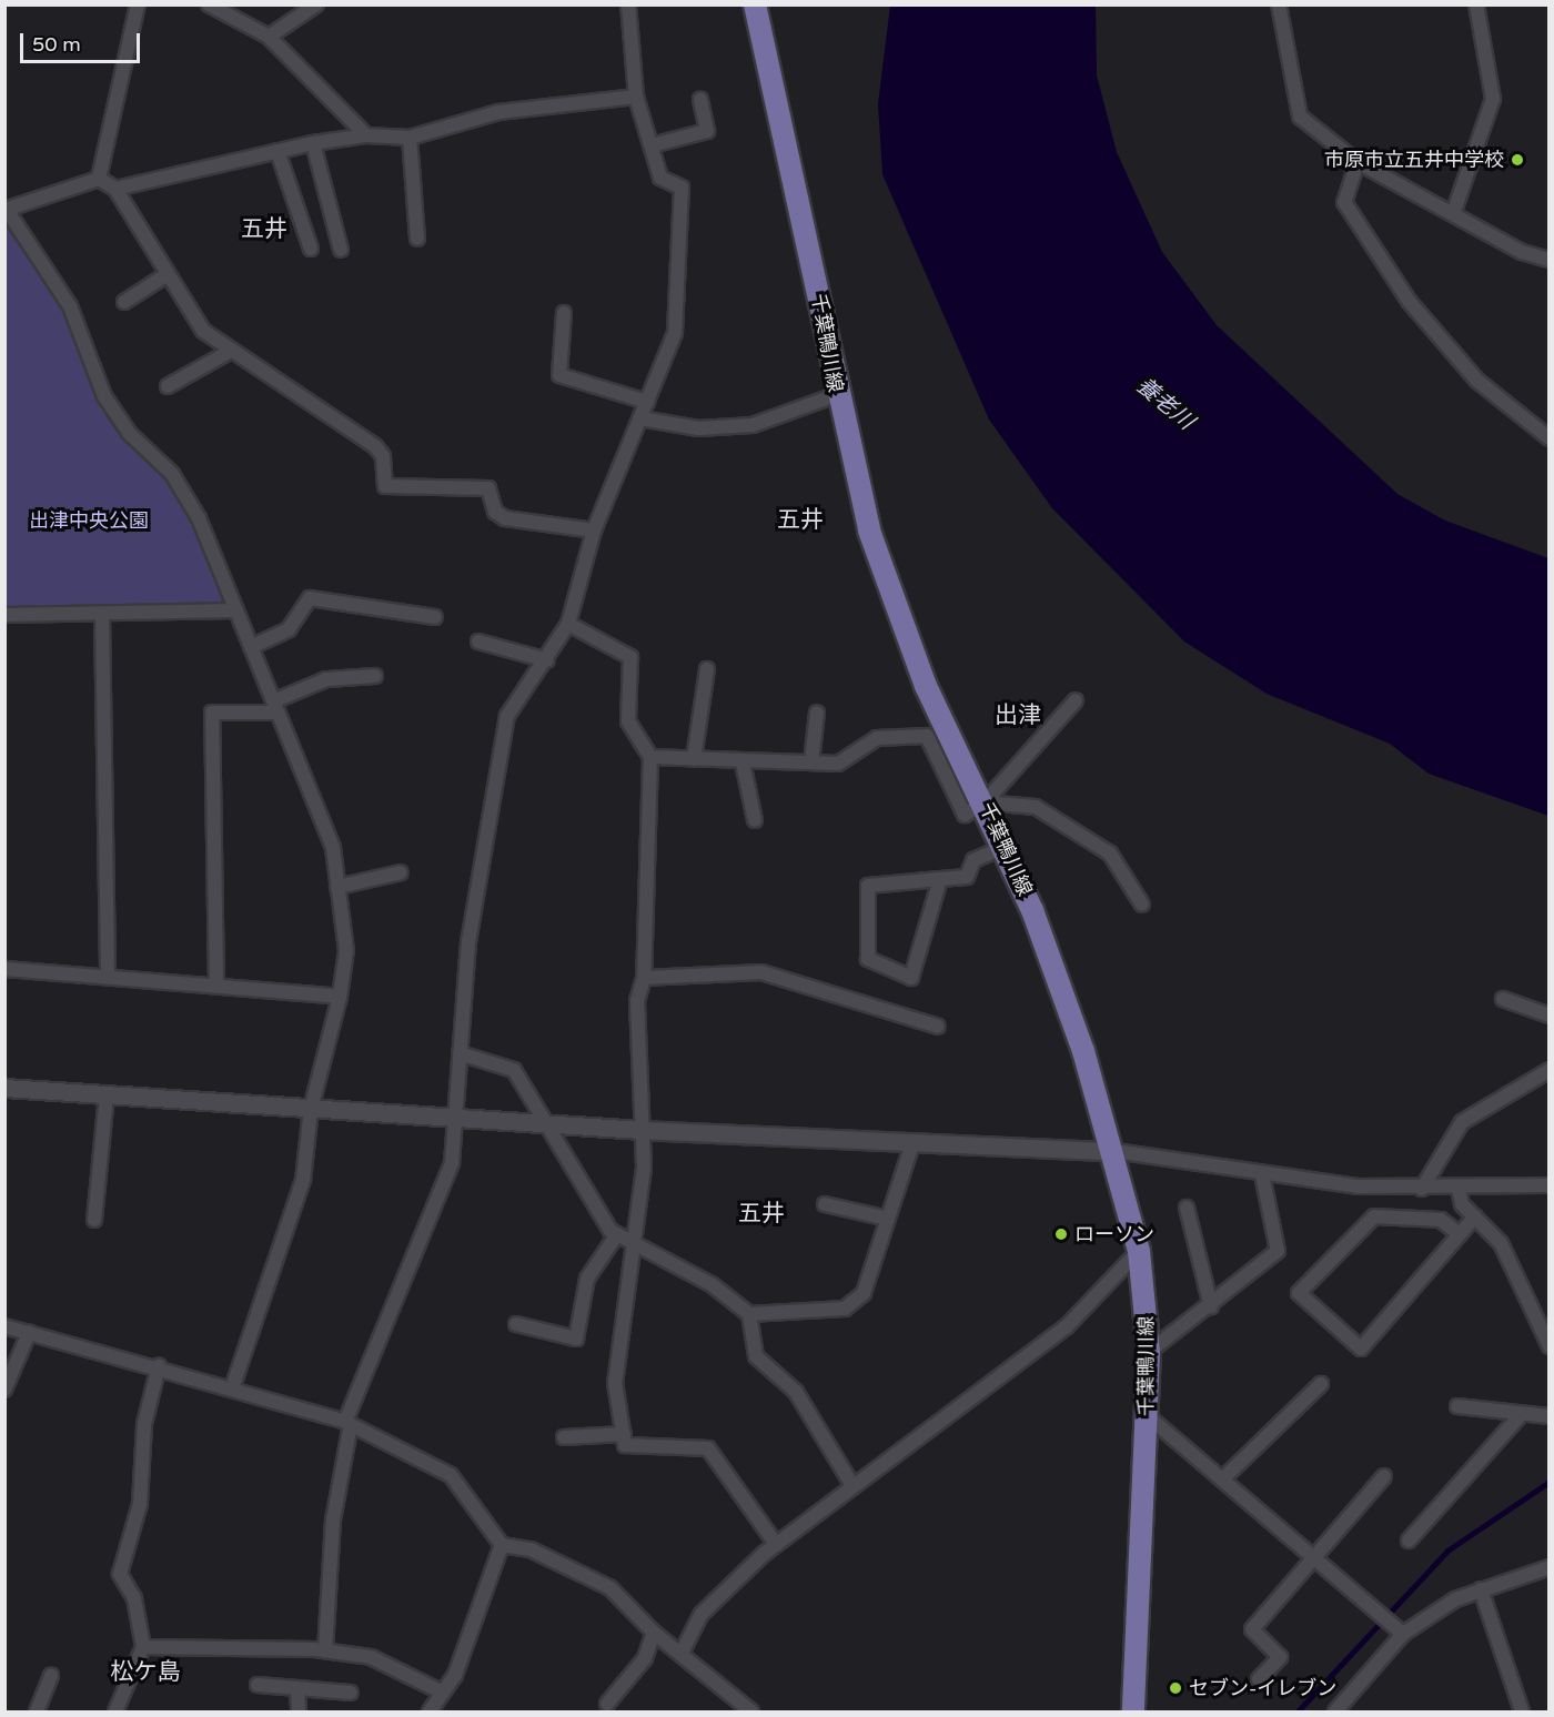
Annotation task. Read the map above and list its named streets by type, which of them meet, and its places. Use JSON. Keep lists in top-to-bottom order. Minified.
{"streets":{"main road":["千葉鴨川線"]},"districts":["五井","五井","出津","五井","松ケ島"],"water":["養老川"],"parks":["出津中央公園"],"places":["市原市立五井中学校","ローソン","セブン-イレブン"],"scale_bar":"50 m"}
